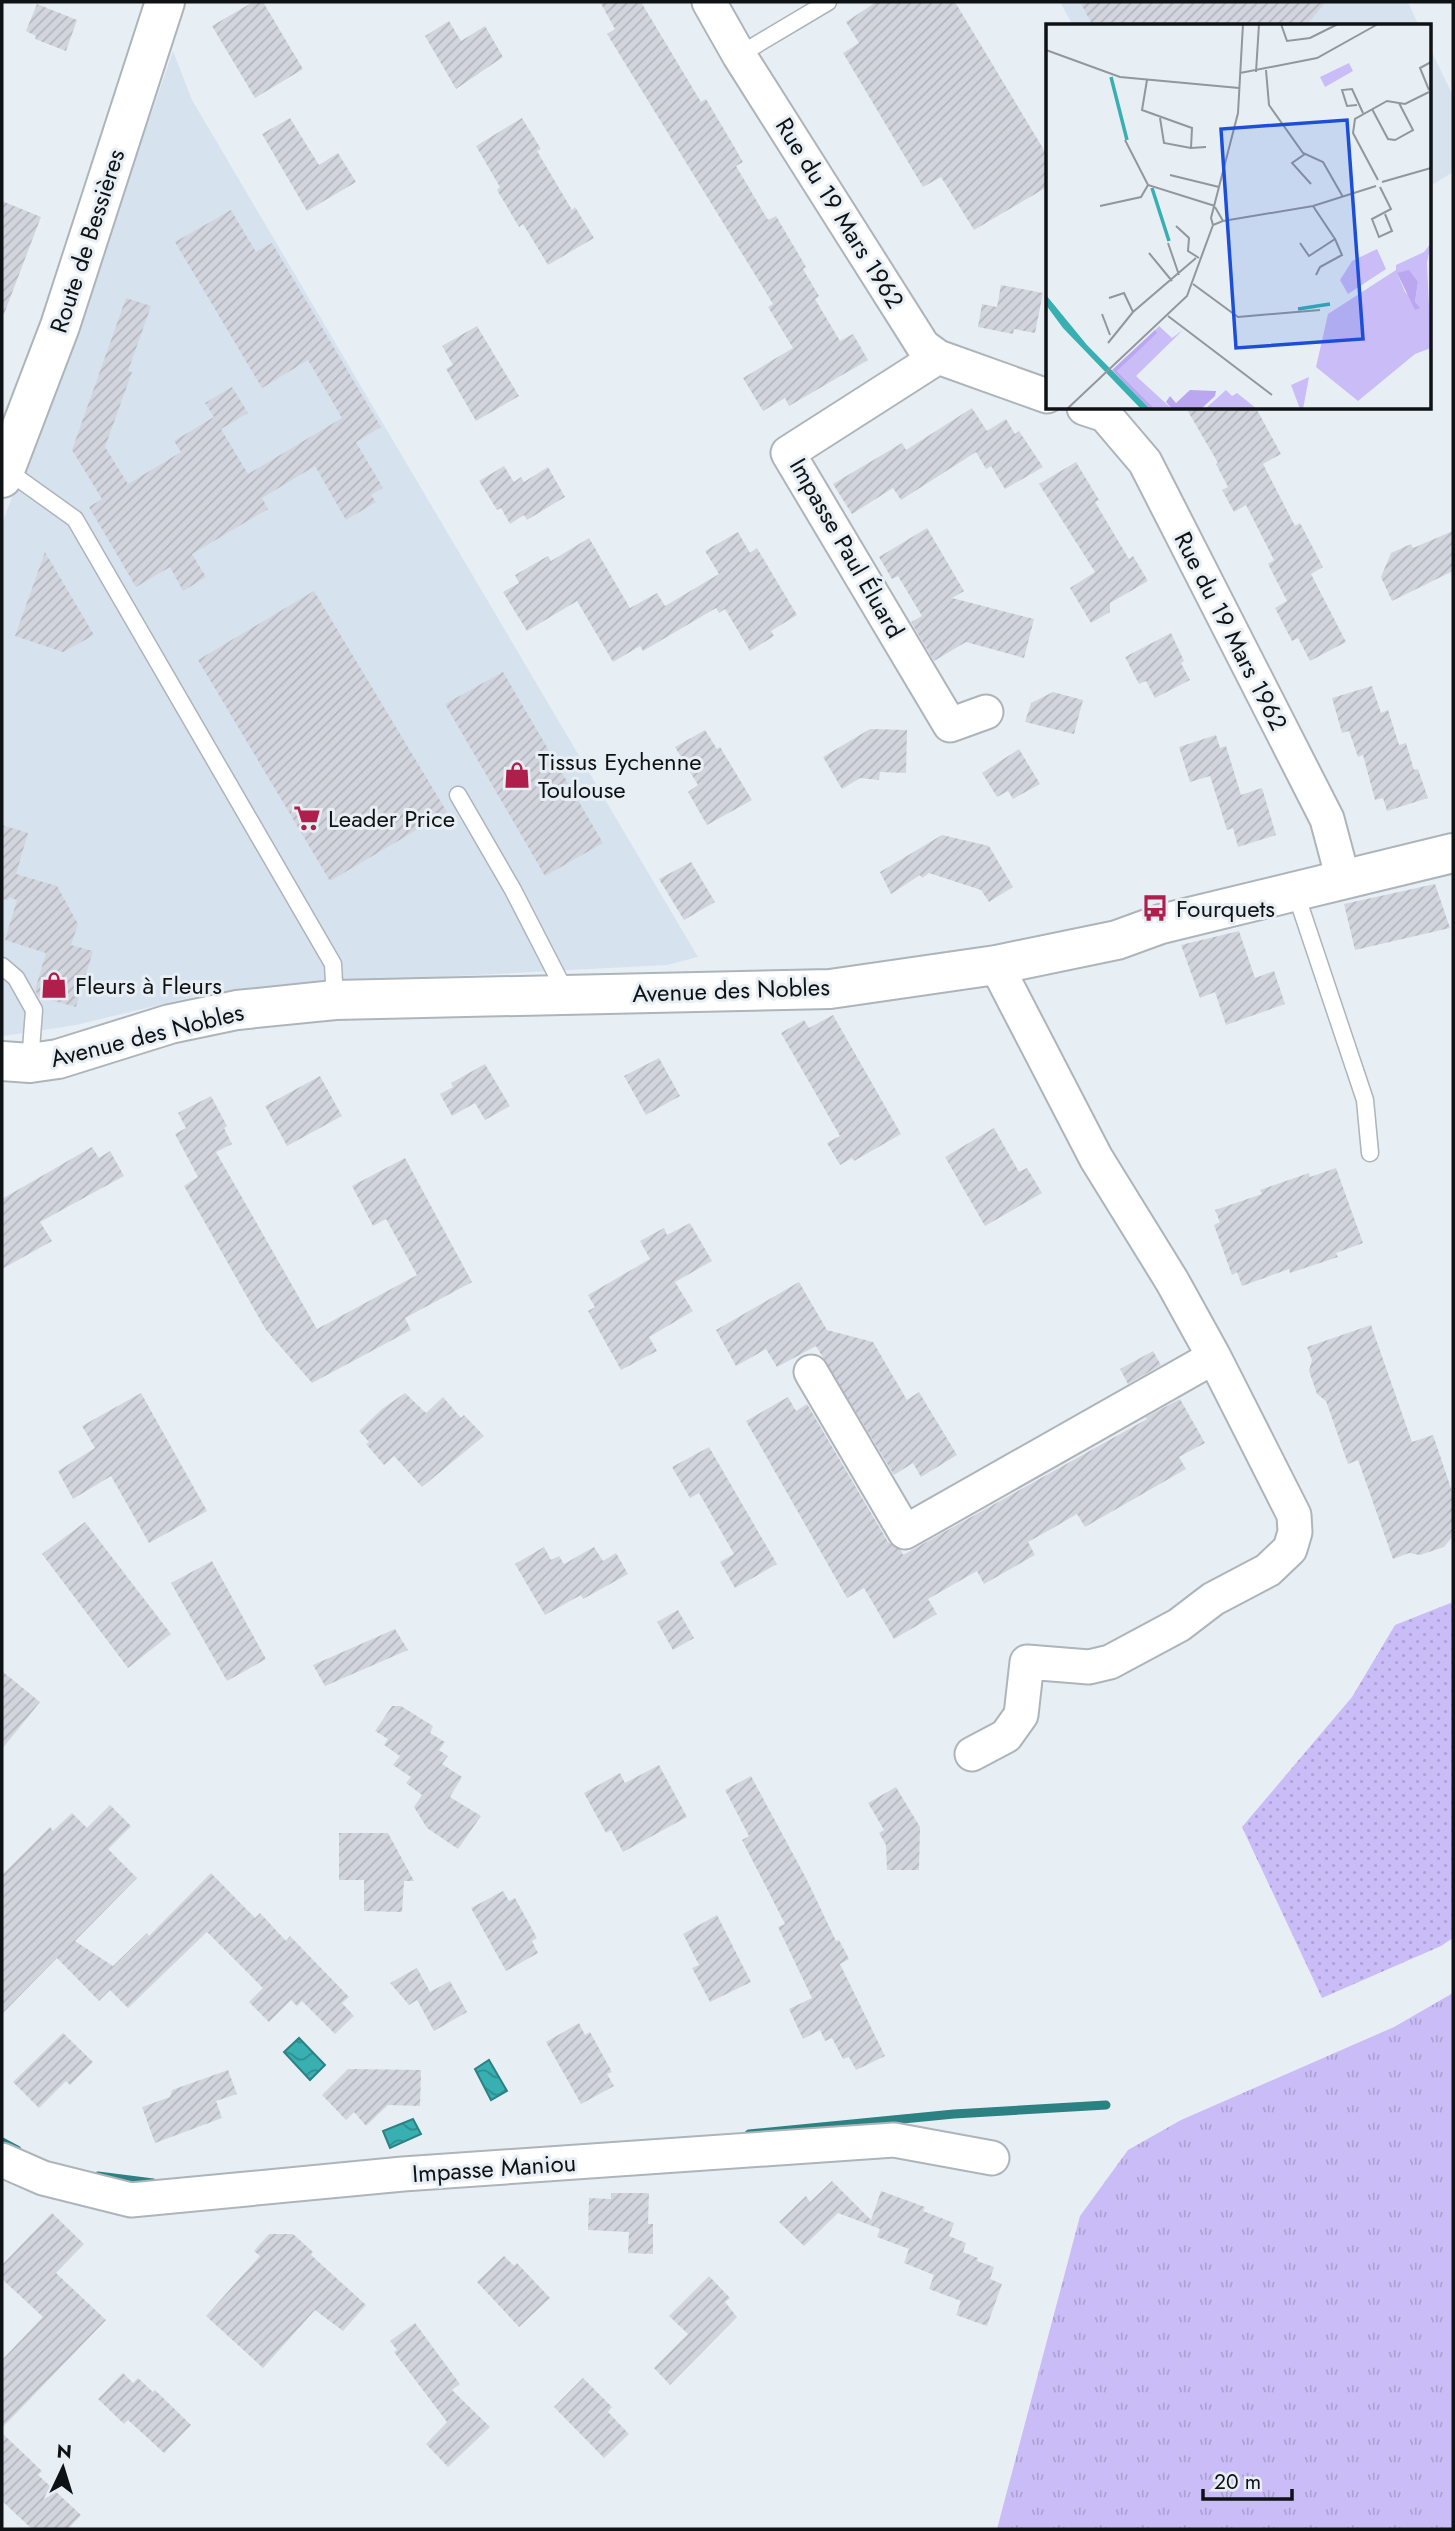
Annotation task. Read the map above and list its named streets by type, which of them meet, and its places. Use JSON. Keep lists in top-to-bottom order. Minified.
{"streets":{"street":["Rue du 19 Mars 1962","Route de Bessières","Impasse Paul Éluard","Avenue des Nobles","Impasse Maniou"]},"crossings":[["Rue du 19 Mars 1962","Impasse Paul Éluard"],["Rue du 19 Mars 1962","Avenue des Nobles"]],"places":{"shop":["Tissus Eychenne Toulouse","Fleurs à Fleurs"],"supermarket":["Leader Price"],"bus stop":["Fourquets"]},"scale_bar":"20 m","north":"top"}
